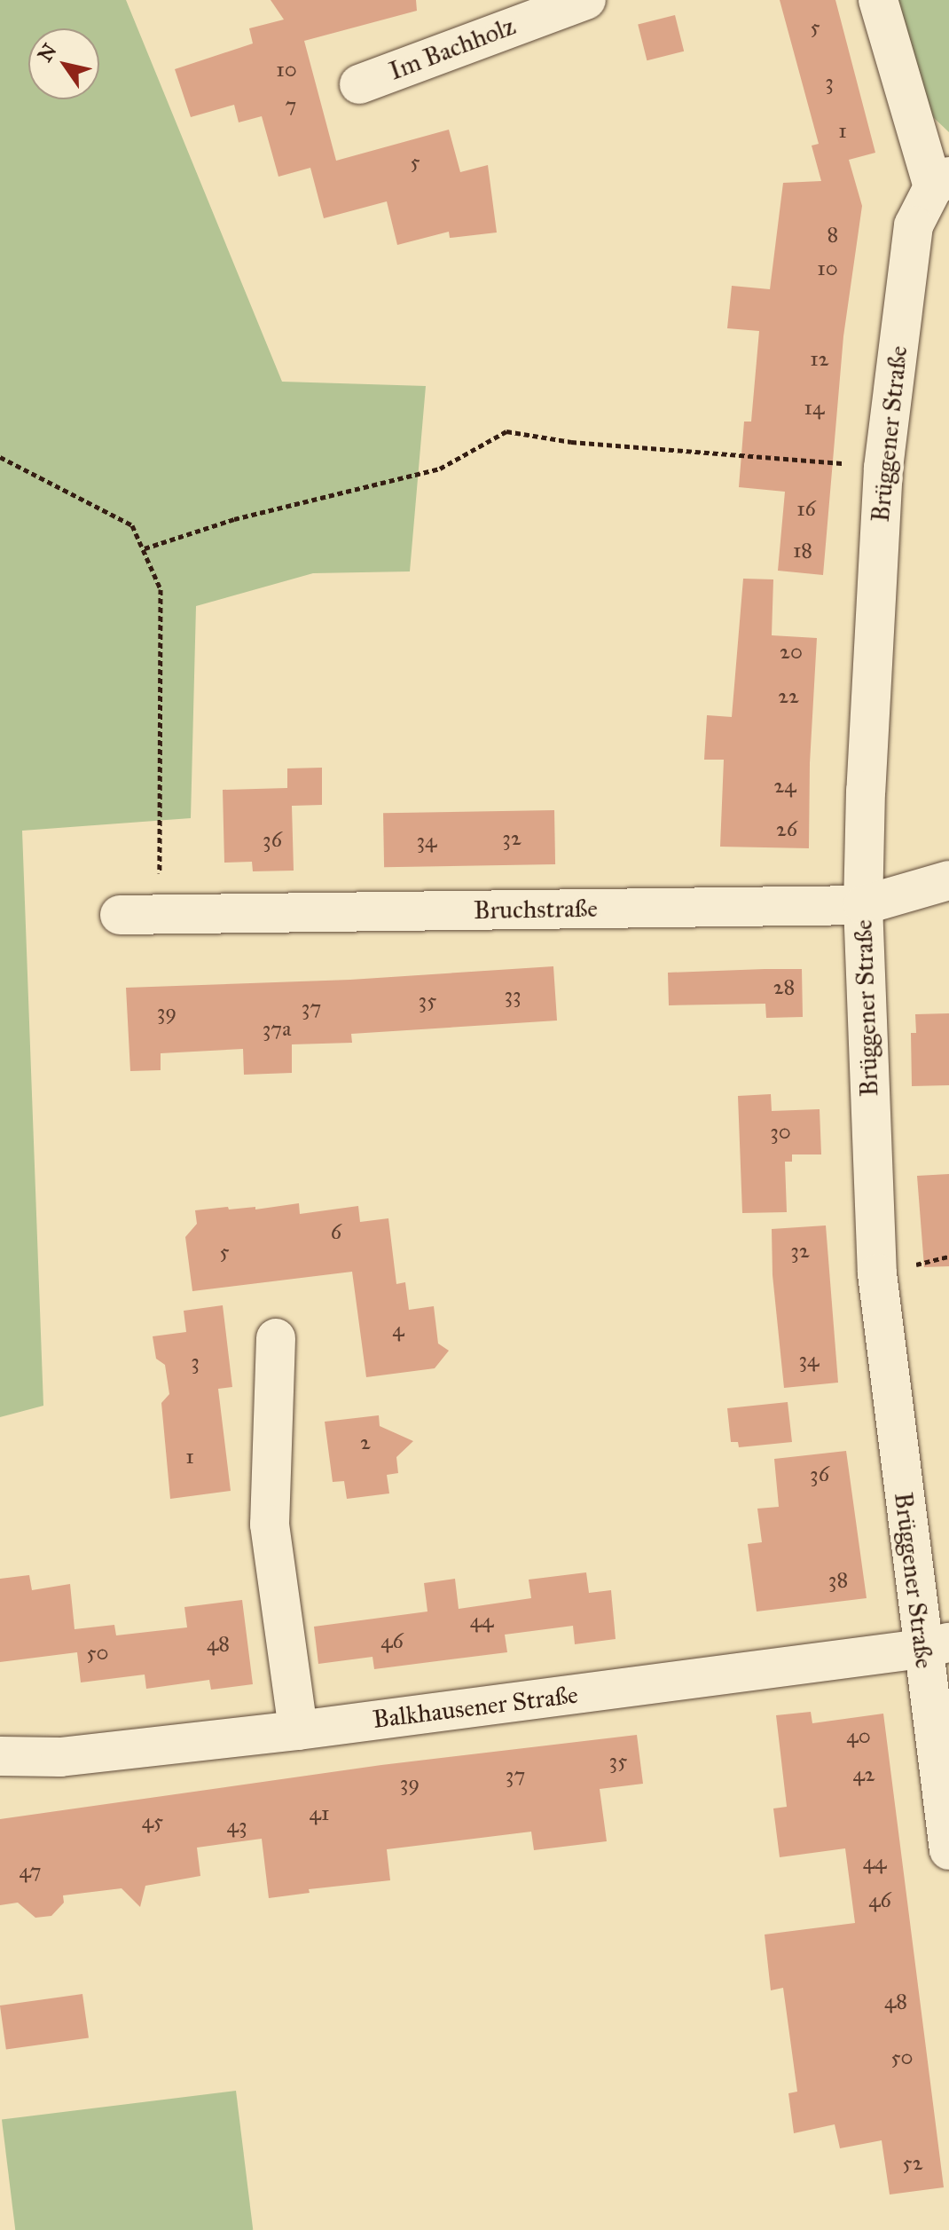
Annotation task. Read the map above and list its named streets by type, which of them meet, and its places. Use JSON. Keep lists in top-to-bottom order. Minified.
{"streets":{"street":["Im Bachholz","Brüggener Straße","Bruchstraße","Balkhausener Straße"]},"crossings":[["Brüggener Straße","Bruchstraße"],["Brüggener Straße","Balkhausener Straße"]],"house_numbers":["5","10","3","7","1","5","8","10","12","14","16","18","20","22","24","26","32","36","34","28","33","35","37","39","37a","30","6","32","5","4","34","3","2","1","36","38","44","46","48","50","40","35","42","37","39","41","45","43","44","47","46","48","50","52"],"north":"top left"}
